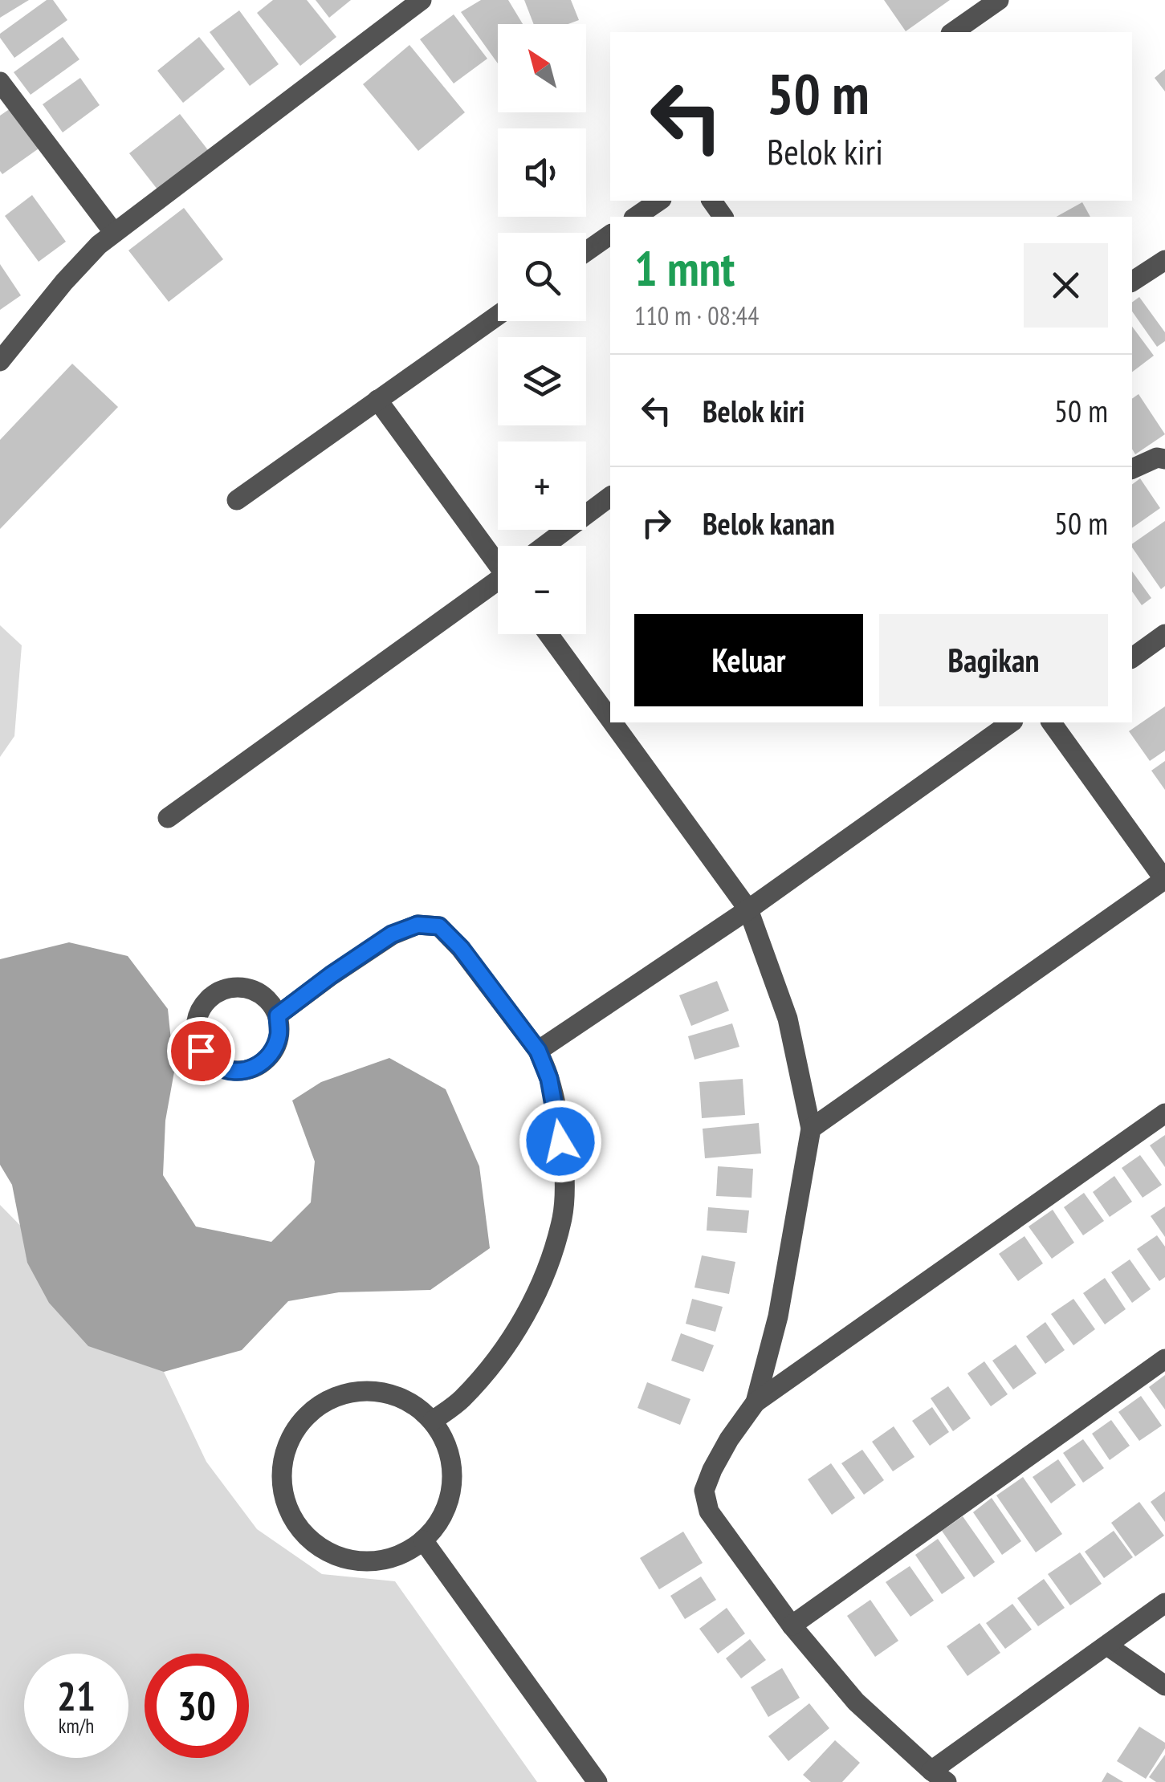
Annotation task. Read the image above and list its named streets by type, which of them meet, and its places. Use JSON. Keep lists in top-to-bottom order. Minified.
{"north":"top left","page":{"map_buttons":["+","−"],"turn":["50 m","Belok kiri"],"heading":["1 mnt","110 m · 08:44"],"list":[{"name":"Belok kiri","value":"50 m"},{"name":"Belok kanan","value":"50 m"}],"buttons":["Keluar","Bagikan"],"speed":"21 km/h","limit":"30"}}
